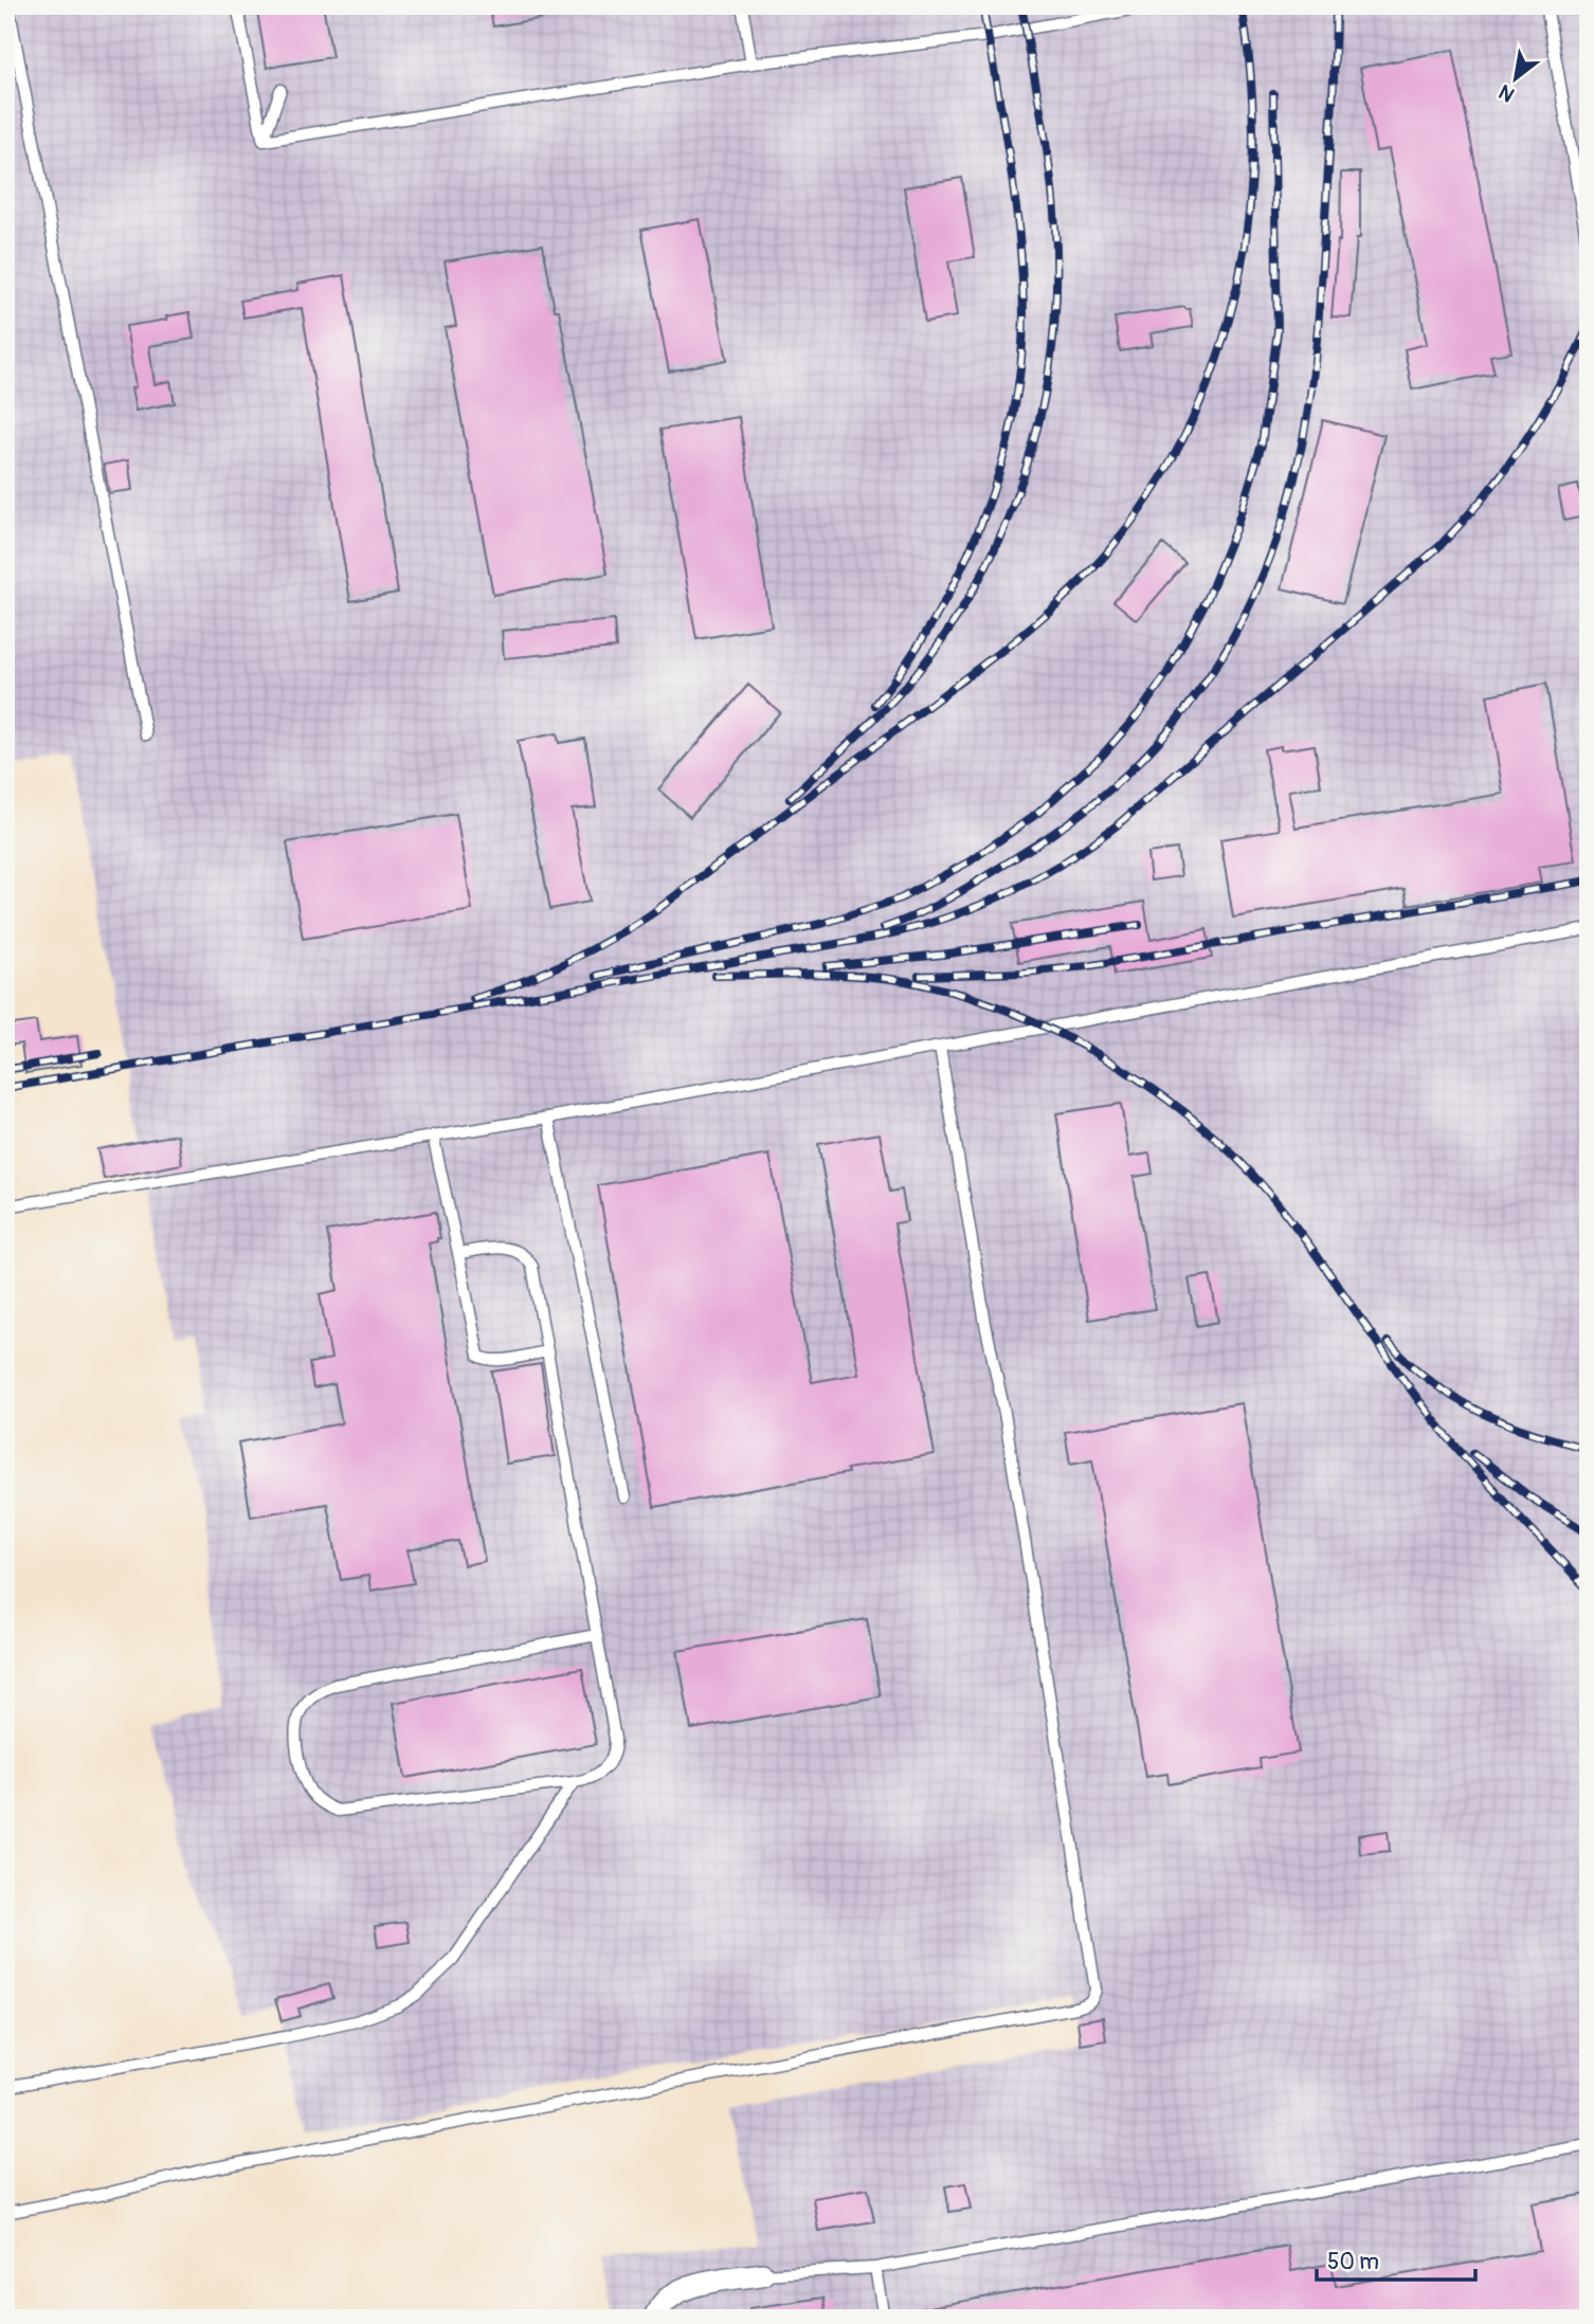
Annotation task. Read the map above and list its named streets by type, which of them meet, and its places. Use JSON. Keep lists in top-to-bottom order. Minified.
{"scale_bar":"50 m","north":"bottom left"}
